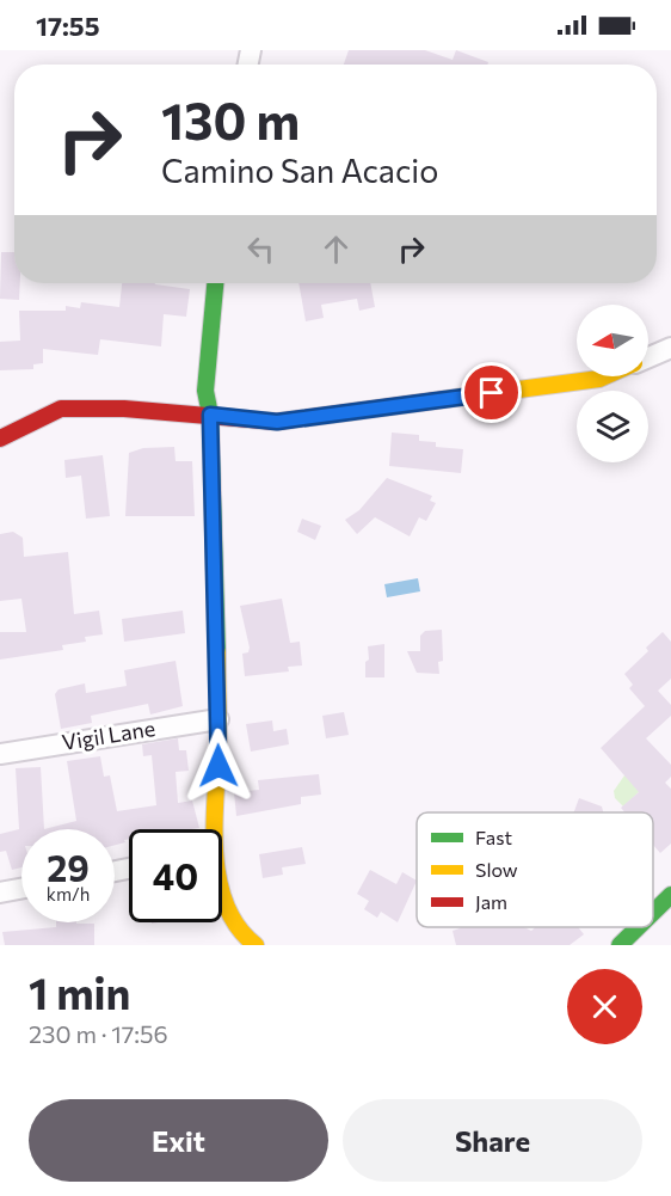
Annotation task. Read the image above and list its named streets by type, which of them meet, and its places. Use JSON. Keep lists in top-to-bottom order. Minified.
{"streets":{"street":["Vigil Lane"]},"legend":["Fast","Slow","Jam"],"north":"left","page":{"status":"17:55","turn":["130 m","Camino San Acacio"],"speed":"29 km/h","limit":"40","heading":["1 min","230 m · 17:56"],"buttons":["Exit","Share"]}}
